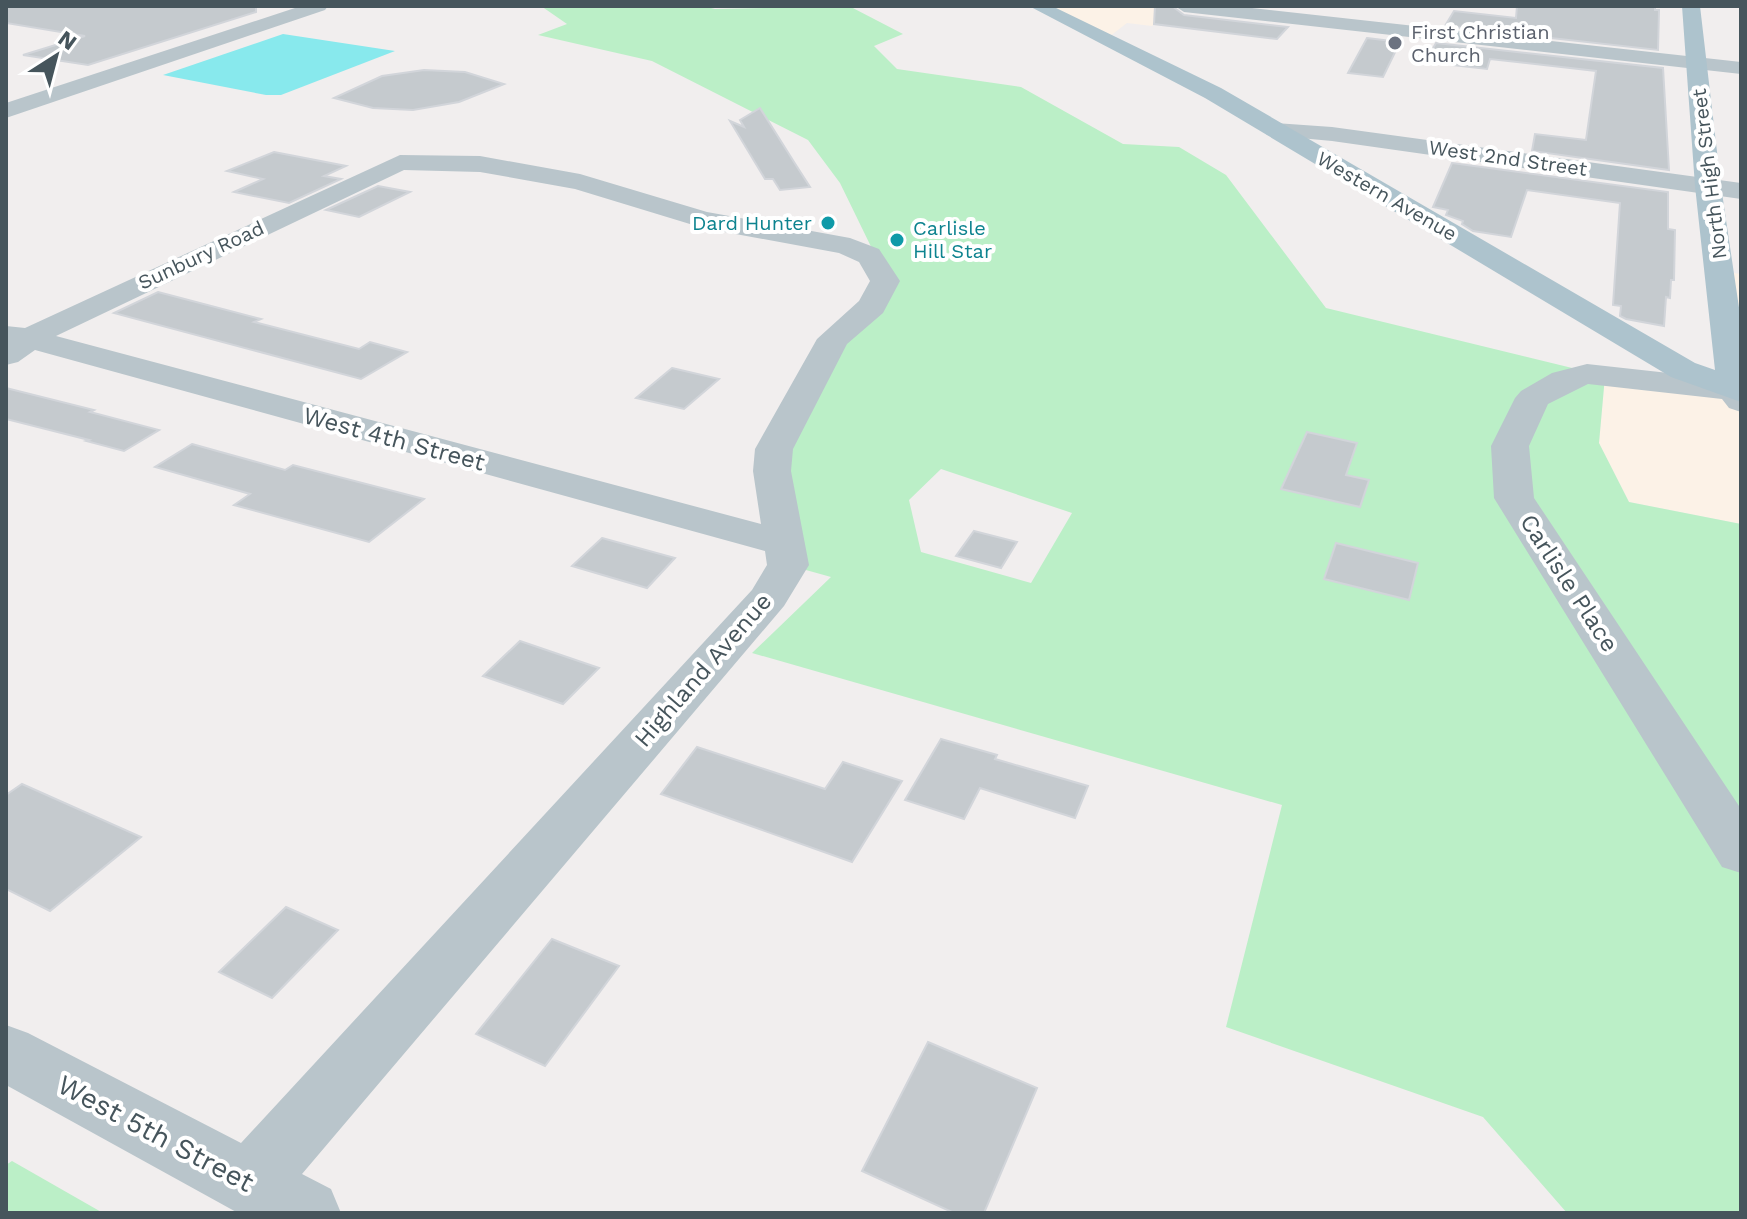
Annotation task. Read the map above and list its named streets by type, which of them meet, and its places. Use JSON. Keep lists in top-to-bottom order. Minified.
{"streets":{"main road":["North High Street","Western Avenue"],"street":["West 2nd Street","Sunbury Road","West 4th Street","Carlisle Place","Highland Avenue","West 5th Street"]},"crossings":[["West 2nd Street","North High Street"],["West 2nd Street","Western Avenue"],["North High Street","Western Avenue"],["North High Street","Carlisle Place"],["Western Avenue","Carlisle Place"],["Sunbury Road","West 4th Street"],["Sunbury Road","Highland Avenue"],["West 4th Street","Highland Avenue"],["Highland Avenue","West 5th Street"]],"places":["First Christian Church","Dard Hunter","Carlisle Hill Star"],"north":"top right"}
